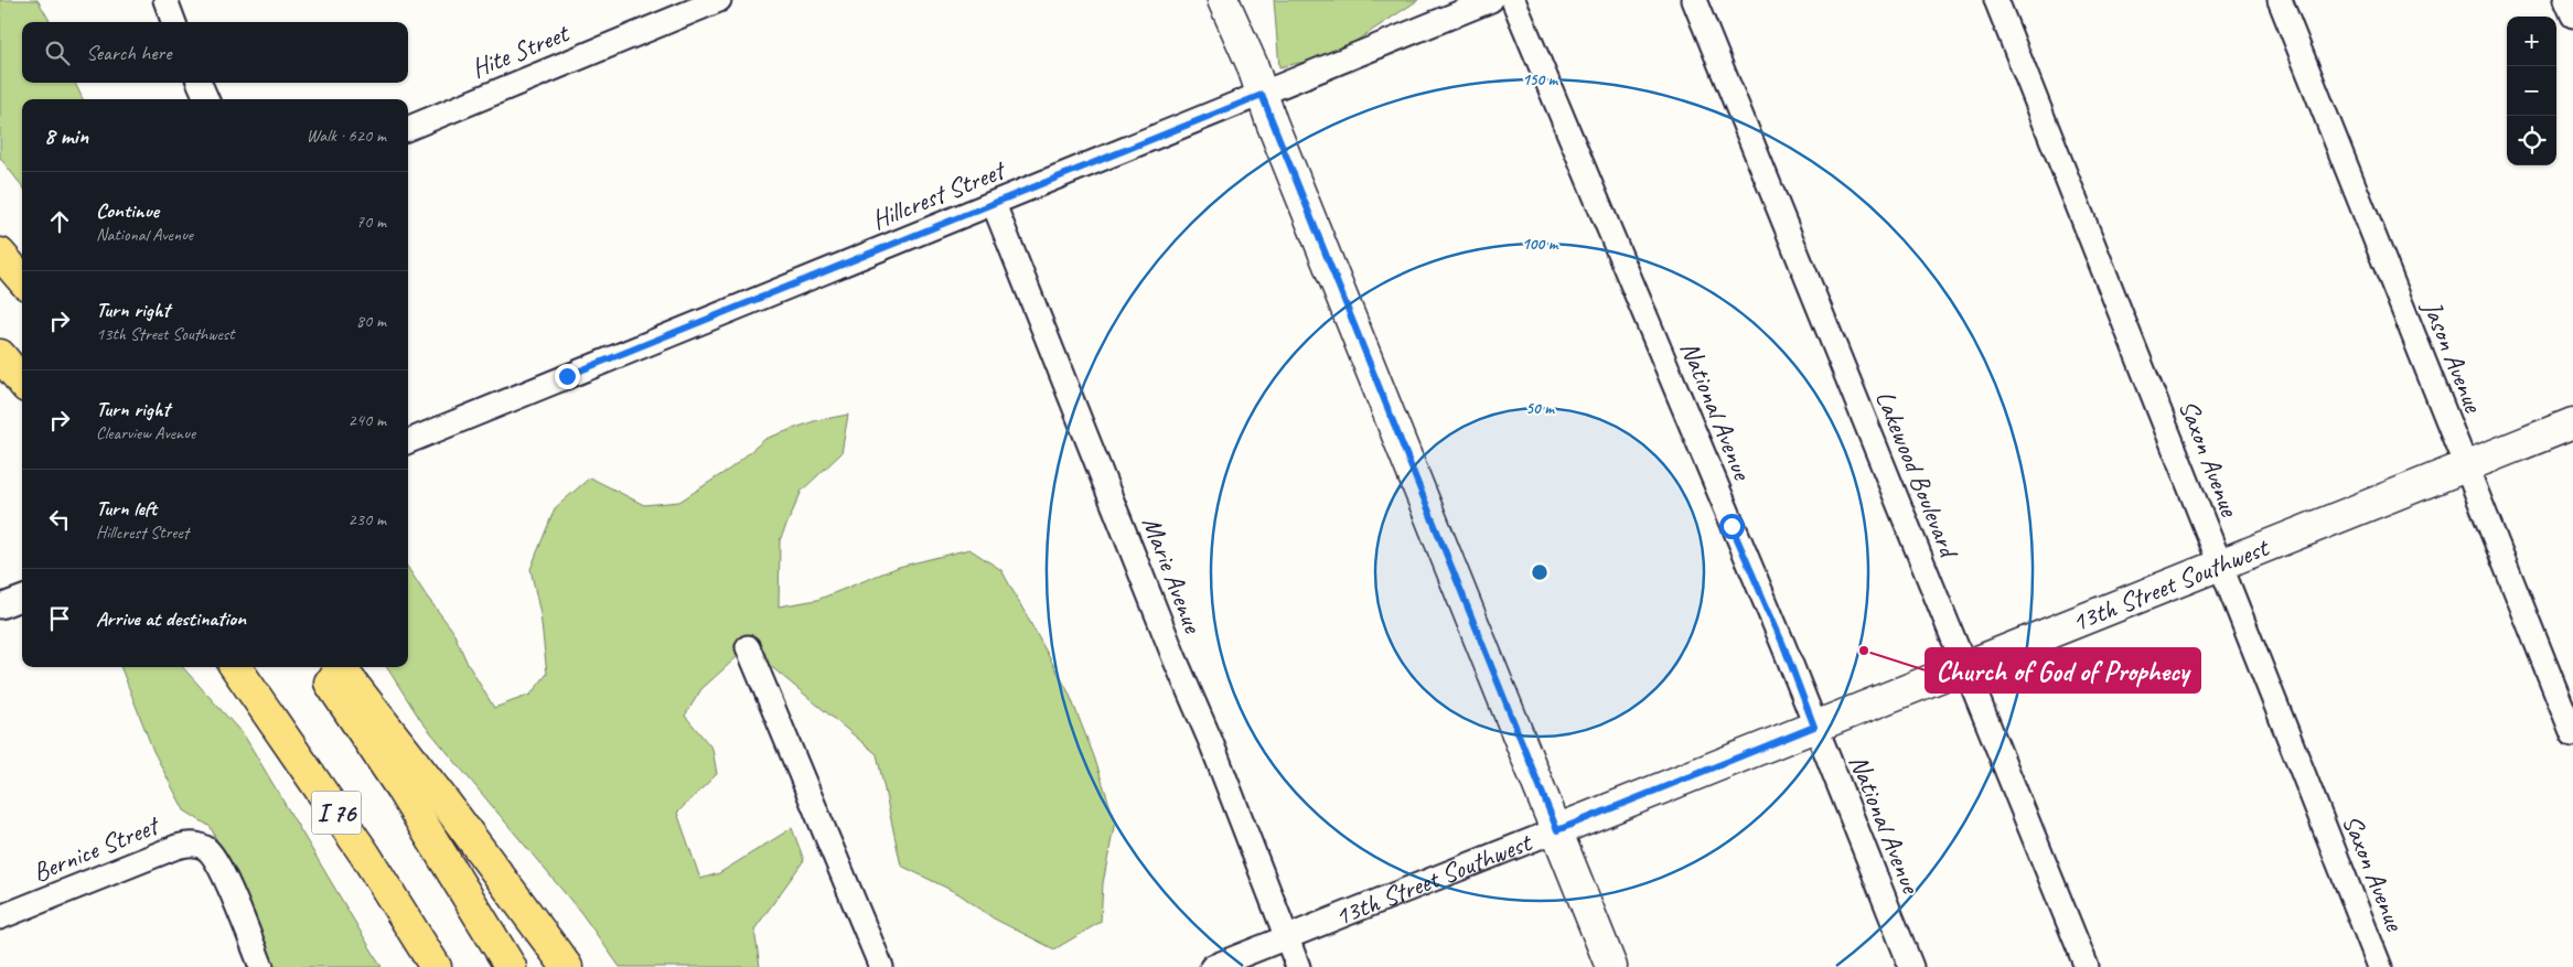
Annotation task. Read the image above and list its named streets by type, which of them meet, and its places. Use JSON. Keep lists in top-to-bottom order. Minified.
{"streets":{"highway":["I 76"],"street":["Hite Street","Hillcrest Street","Jason Avenue","National Avenue","Saxon Avenue","Lakewood Boulevard","Marie Avenue","13th Street Southwest","Bernice Street"]},"crossings":[["Hillcrest Street","Marie Avenue"],["Jason Avenue","13th Street Southwest"],["National Avenue","13th Street Southwest"],["Saxon Avenue","13th Street Southwest"],["Lakewood Boulevard","13th Street Southwest"],["Marie Avenue","13th Street Southwest"]],"places":["Church of God of Prophecy"],"page":{"map_buttons":["+","−"],"search":"Search here","heading":["8 min","Walk · 620 m"],"list":[["Continue","National Avenue","70 m"],["Turn right","13th Street Southwest","80 m"],["Turn right","Clearview Avenue","240 m"],["Turn left","Hillcrest Street","230 m"],"Arrive at destination"]},"rings":["150 m","100 m","50 m"]}
